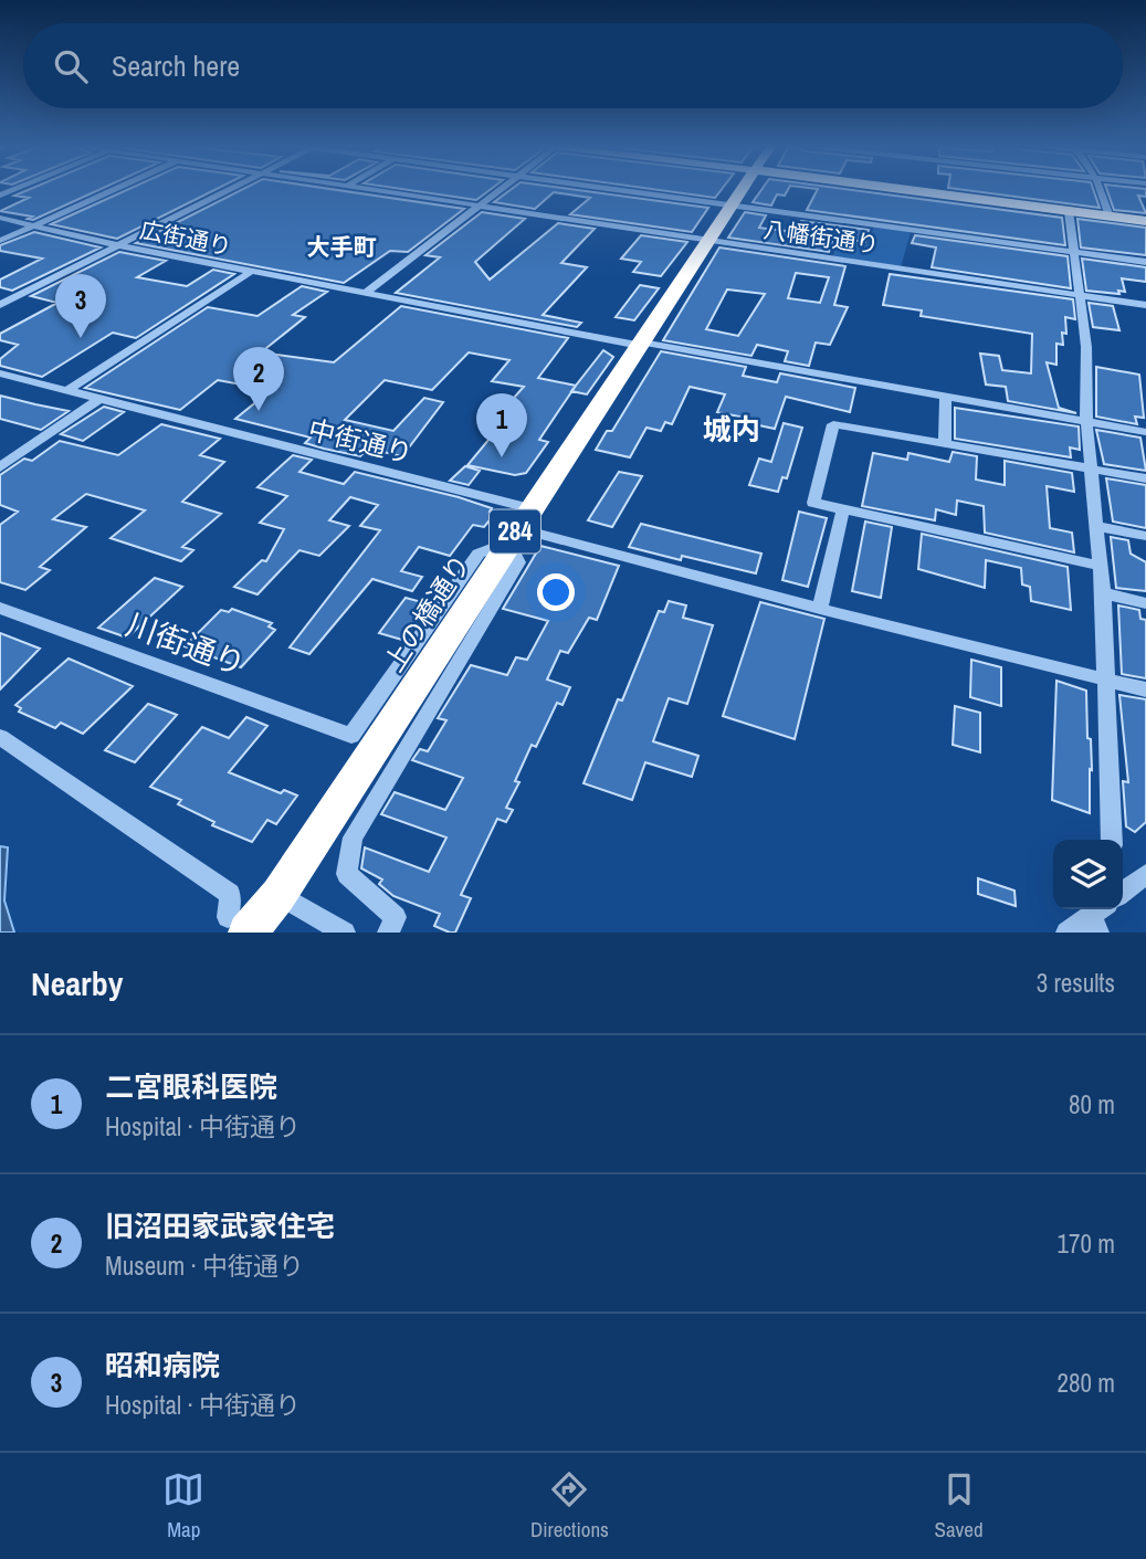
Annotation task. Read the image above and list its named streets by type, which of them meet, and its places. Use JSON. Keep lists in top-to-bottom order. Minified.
{"streets":{"highway":["284","上の橋通り"],"street":["八幡街通り","広街通り","中街通り","川街通り"]},"crossings":[["八幡街通り","上の橋通り"],["広街通り","上の橋通り"],["中街通り","上の橋通り"],["284","上の橋通り"]],"districts":["大手町","城内"],"page":{"search":"Search here","pins":["3","2","1"],"heading":["Nearby","3 results"],"list":[{"mark":"1","name":"二宮眼科医院","note":"Hospital · 中街通り","value":"80 m"},{"mark":"2","name":"旧沼田家武家住宅","note":"Museum · 中街通り","value":"170 m"},{"mark":"3","name":"昭和病院","note":"Hospital · 中街通り","value":"280 m"}],"nav":["Map","Directions","Saved"]}}
